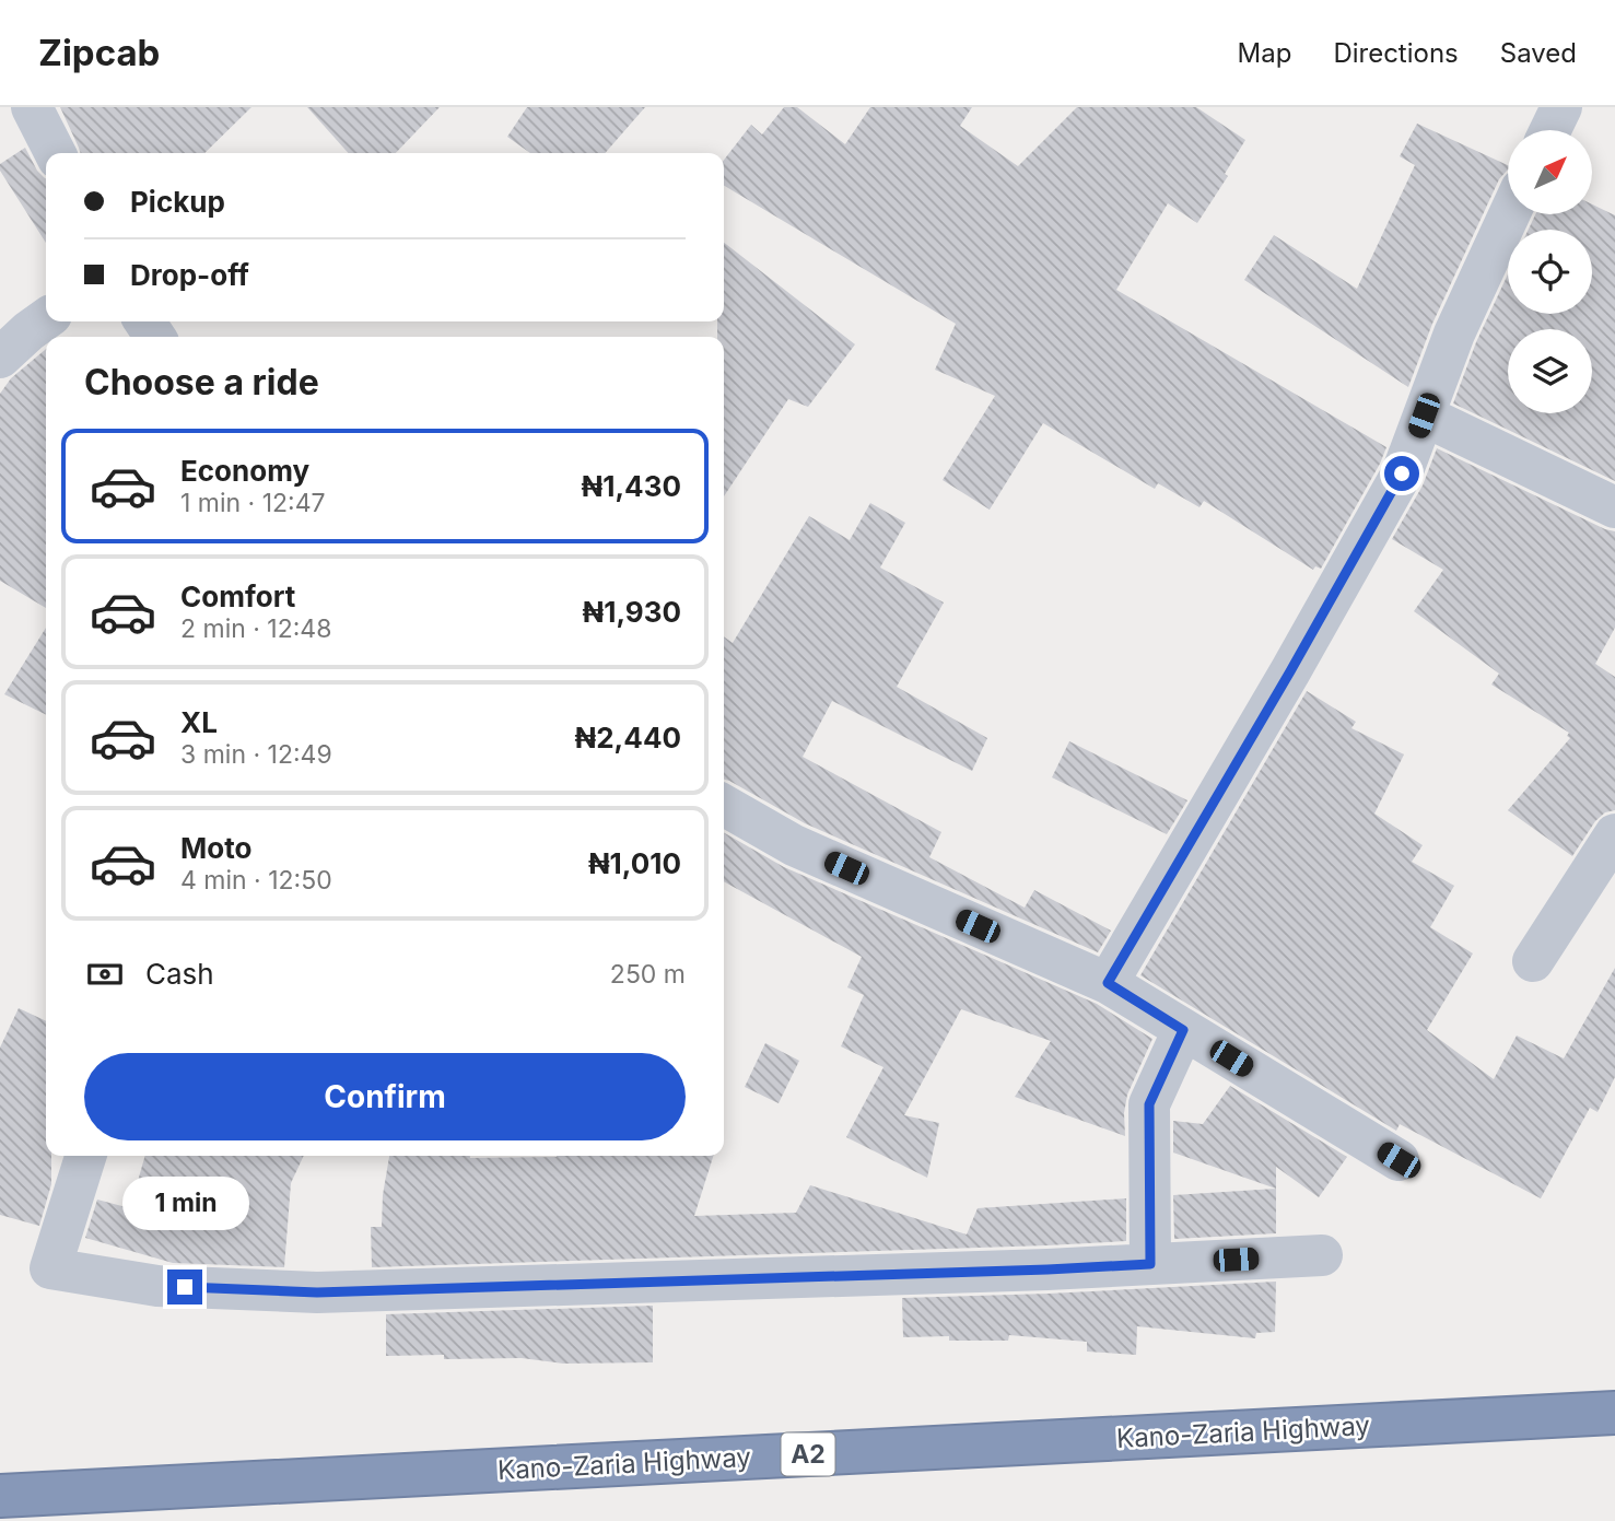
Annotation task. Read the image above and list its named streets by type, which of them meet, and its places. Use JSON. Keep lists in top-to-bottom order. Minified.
{"streets":{"highway":["Kano-Zaria Highway","A2"]},"north":"top right","page":{"header":"Zipcab","nav":["Map","Directions","Saved"],"banner":["Pickup","Drop-off"],"heading":"Choose a ride","list":[{"name":"Economy","note":"1 min · 12:47","value":"₦1,430"},{"name":"Comfort","note":"2 min · 12:48","value":"₦1,930"},{"name":"XL","note":"3 min · 12:49","value":"₦2,440"},{"name":"Moto","note":"4 min · 12:50","value":"₦1,010"}],"pay":["Cash","250 m"],"buttons":"Confirm","bubble":"1 min"}}
